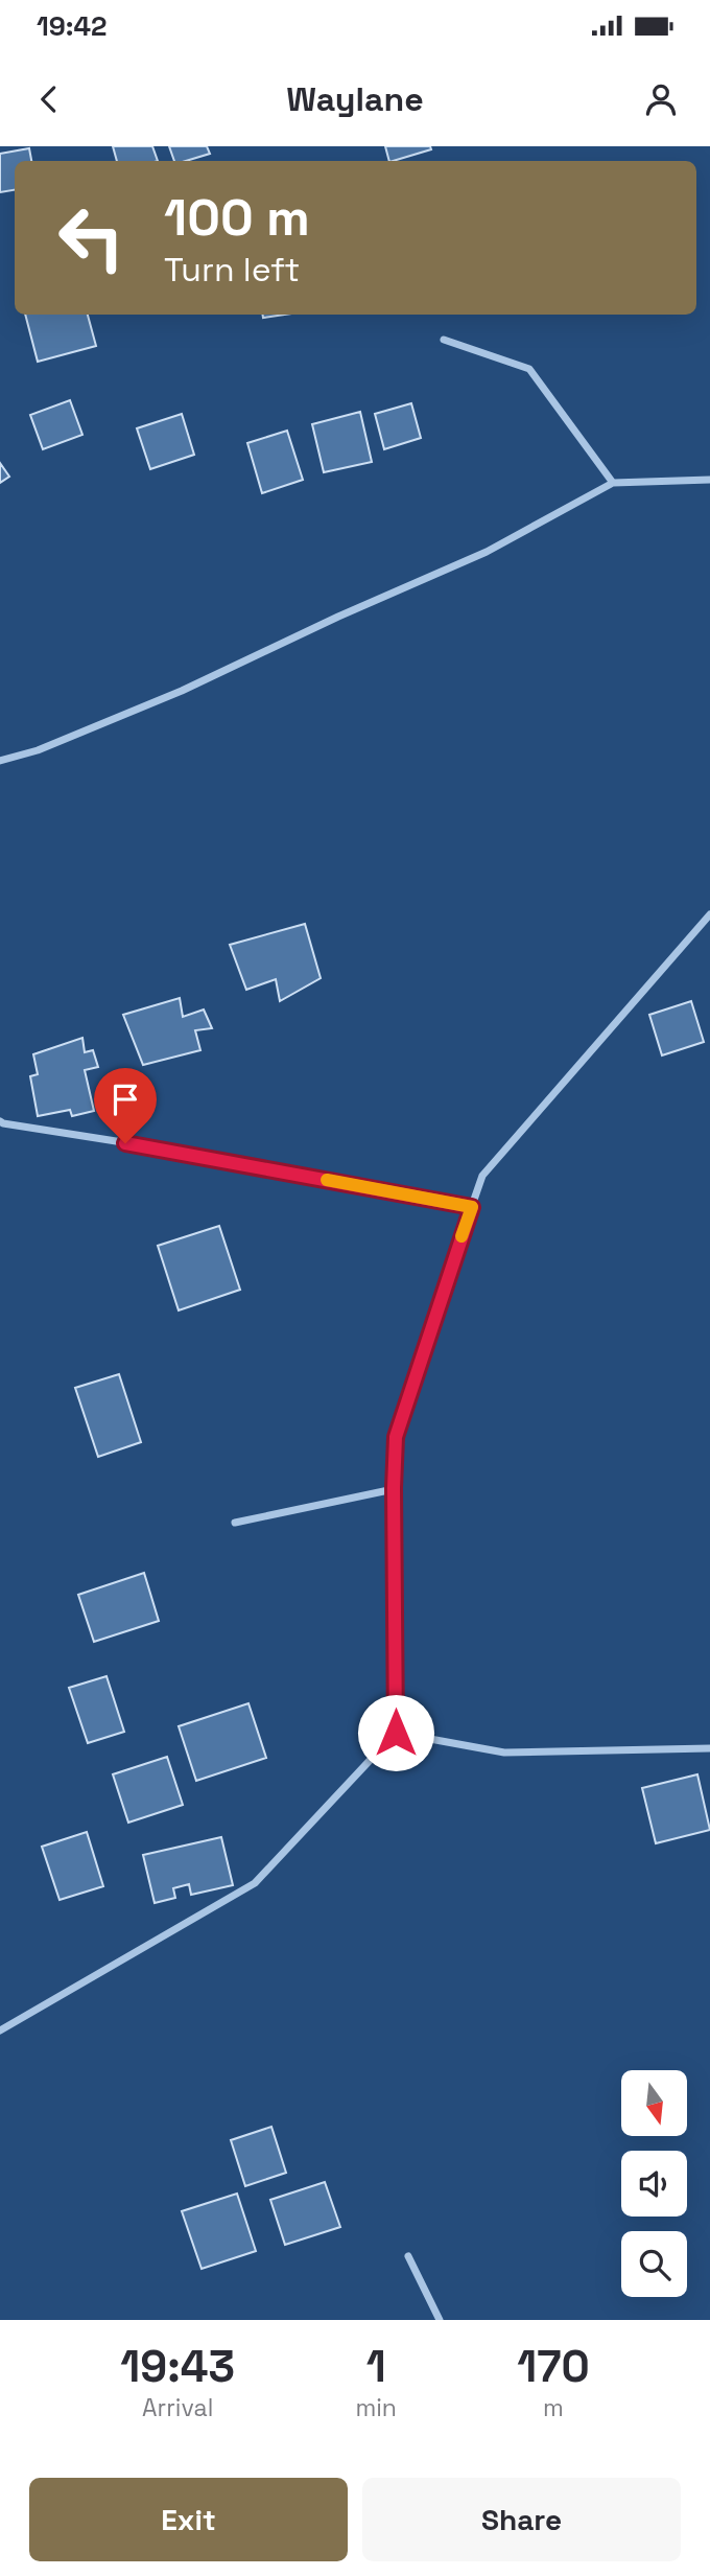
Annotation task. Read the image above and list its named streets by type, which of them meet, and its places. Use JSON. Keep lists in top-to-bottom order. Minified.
{"north":"bottom","page":{"status":"19:42","header":"Waylane","turn":["100 m","Turn left"],"eta":["19:43","Arrival","1","min","170","m"],"buttons":["Exit","Share"]}}
